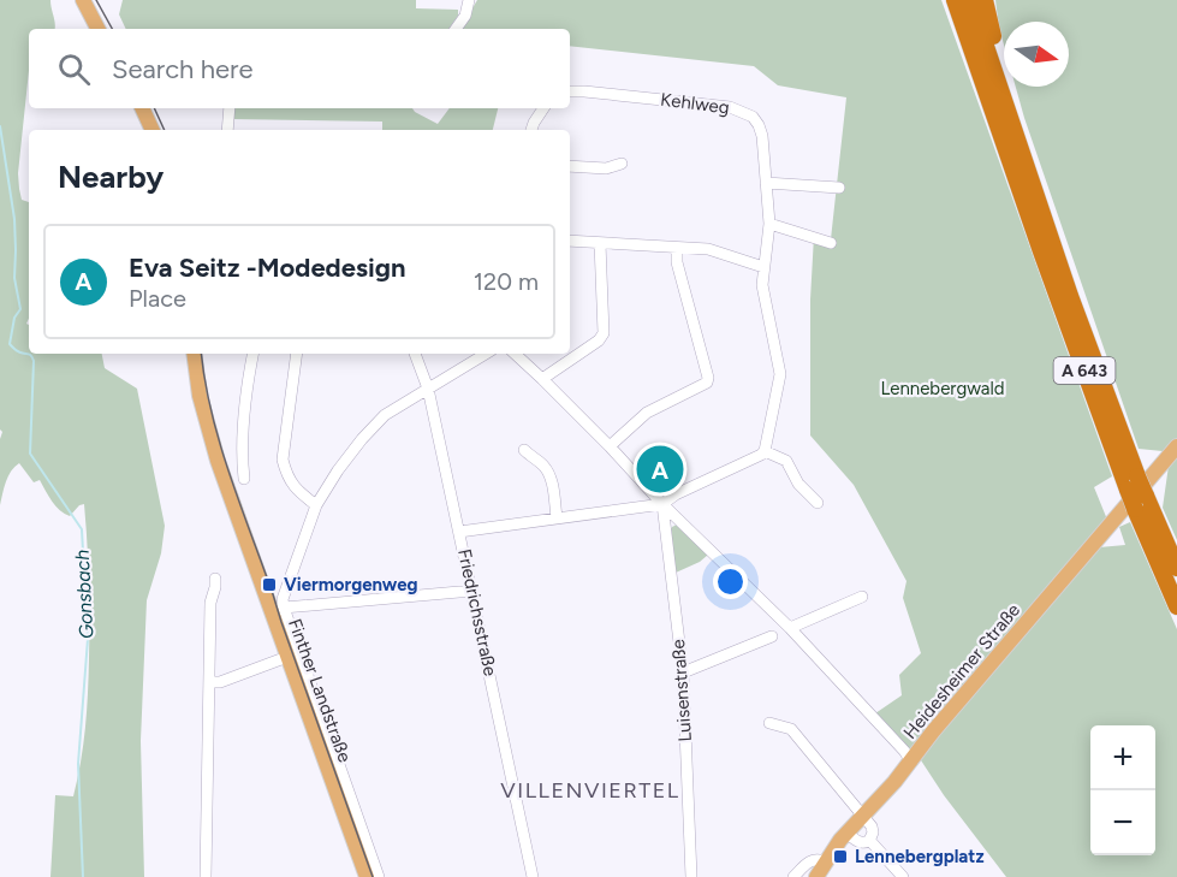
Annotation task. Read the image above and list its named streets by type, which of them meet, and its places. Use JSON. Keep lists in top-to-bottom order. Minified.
{"streets":{"highway":["A 643"],"main road":["Heidesheimer Straße","Finther Landstraße"],"street":["Kehlweg","Friedrichsstraße","Luisenstraße"]},"districts":["VILLENVIERTEL"],"water":["Gonsbach"],"parks":["Lennebergwald"],"places":{"transit":["Viermorgenweg","Lennebergplatz"]},"north":"right","page":{"search":"Search here","heading":"Nearby","list":[{"mark":"A","name":"Eva Seitz -Modedesign","note":"Place","value":"120 m"}],"pins":"A","map_buttons":["+","−"]}}
